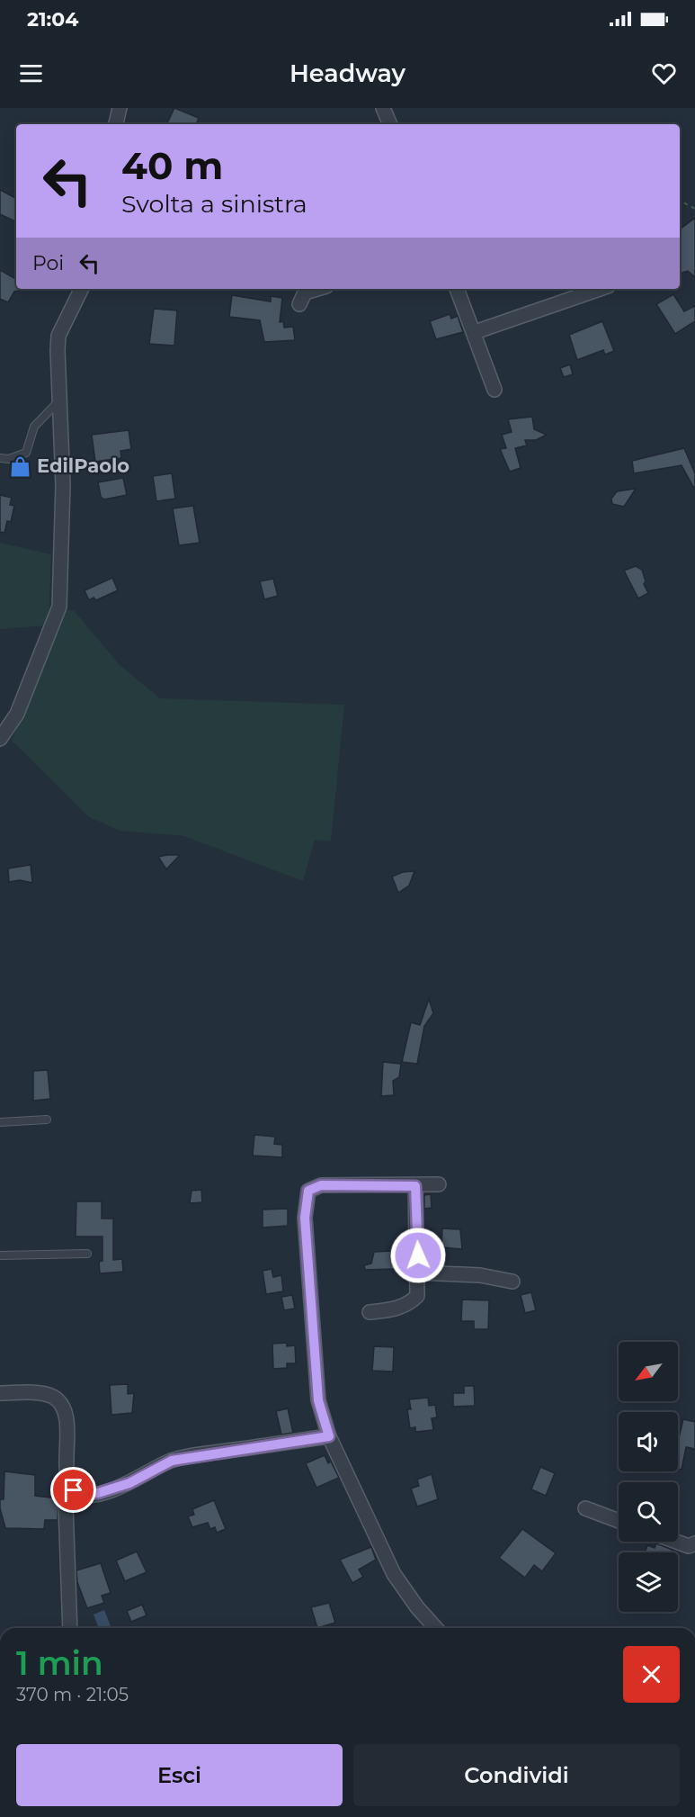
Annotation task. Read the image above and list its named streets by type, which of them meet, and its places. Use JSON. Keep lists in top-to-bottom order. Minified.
{"places":{"shop":["EdilPaolo"]},"north":"bottom left","page":{"status":"21:04","header":"Headway","turn":["40 m","Svolta a sinistra"],"then":"Poi","heading":["1 min","370 m · 21:05"],"buttons":["Esci","Condividi"]}}
